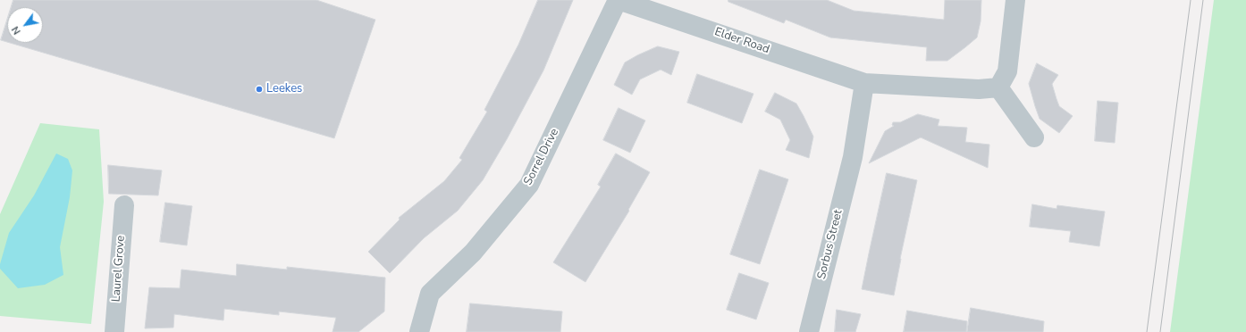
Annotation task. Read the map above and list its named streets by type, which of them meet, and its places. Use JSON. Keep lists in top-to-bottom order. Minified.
{"streets":{"street":["Elder Road","Sorrel Drive","Sorbus Street","Laurel Grove"]},"crossings":[["Elder Road","Sorrel Drive"],["Elder Road","Sorbus Street"]],"places":["Leekes"],"north":"bottom left"}
